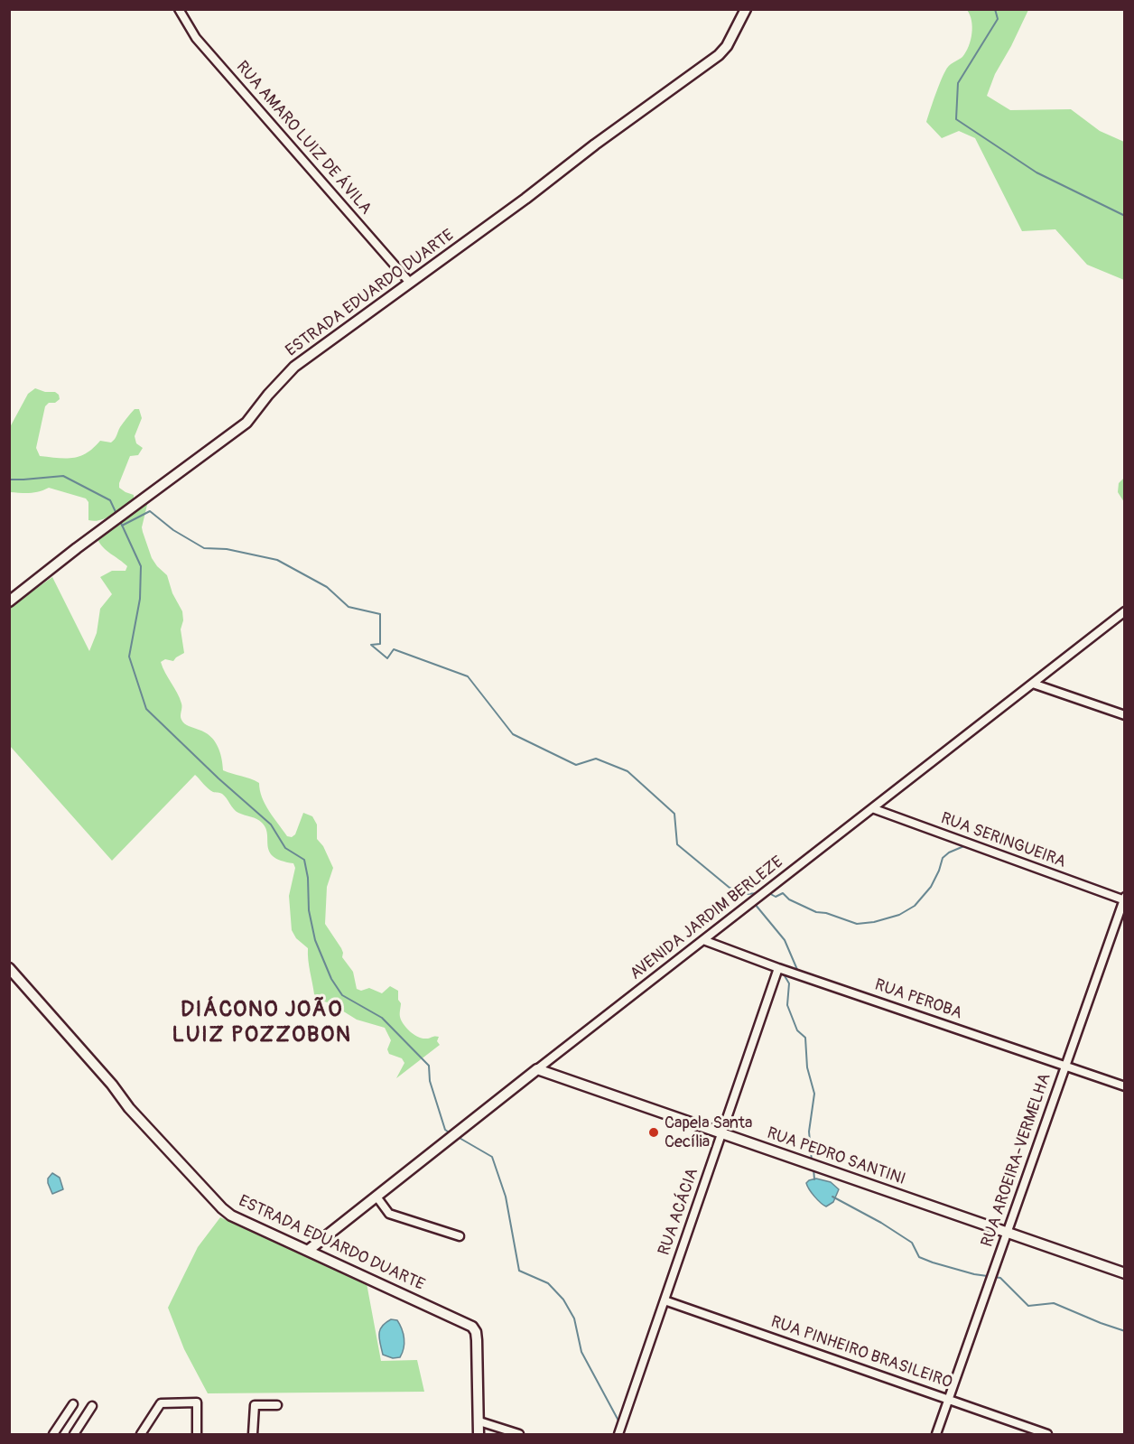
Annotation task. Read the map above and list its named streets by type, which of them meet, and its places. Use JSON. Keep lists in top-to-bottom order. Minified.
{"streets":{"street":["RUA AMARO LUIZ DE ÁVILA","ESTRADA EDUARDO DUARTE","RUA SERINGUEIRA","AVENIDA JARDIM BERLEZE","RUA PEROBA","RUA PEDRO SANTINI","RUA AROEIRA-VERMELHA","RUA ACÁCIA","RUA PINHEIRO BRASILEIRO"]},"crossings":[["RUA AMARO LUIZ DE ÁVILA","ESTRADA EDUARDO DUARTE"],["ESTRADA EDUARDO DUARTE","AVENIDA JARDIM BERLEZE"],["RUA SERINGUEIRA","AVENIDA JARDIM BERLEZE"],["RUA SERINGUEIRA","RUA AROEIRA-VERMELHA"],["AVENIDA JARDIM BERLEZE","RUA PEROBA"],["AVENIDA JARDIM BERLEZE","RUA PEDRO SANTINI"],["RUA PEROBA","RUA AROEIRA-VERMELHA"],["RUA PEROBA","RUA ACÁCIA"],["RUA PEDRO SANTINI","RUA AROEIRA-VERMELHA"],["RUA PEDRO SANTINI","RUA ACÁCIA"],["RUA AROEIRA-VERMELHA","RUA PINHEIRO BRASILEIRO"],["RUA ACÁCIA","RUA PINHEIRO BRASILEIRO"]],"districts":["DIÁCONO JOÃO LUIZ POZZOBON"],"places":["Capela Santa Cecília"]}
